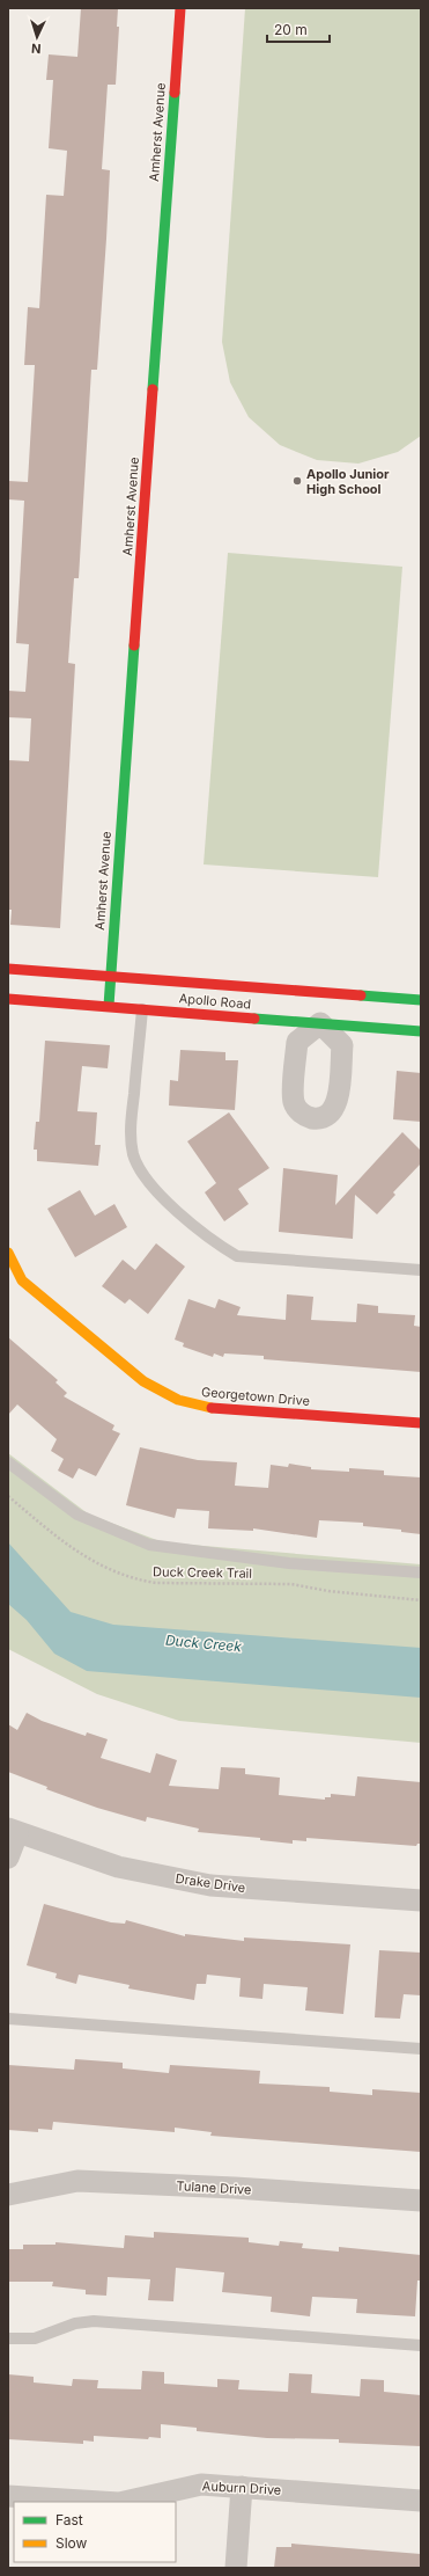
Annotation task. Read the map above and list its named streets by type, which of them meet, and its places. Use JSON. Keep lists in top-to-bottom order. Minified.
{"streets":{"street":["Amherst Avenue","Apollo Road","Georgetown Drive","Drake Drive","Tulane Drive","Auburn Drive"],"path":["Duck Creek Trail"]},"crossings":[["Amherst Avenue","Apollo Road"]],"water":["Duck Creek"],"places":["Apollo Junior High School"],"legend":["Fast","Slow"],"scale_bar":"20 m","north":"bottom"}
